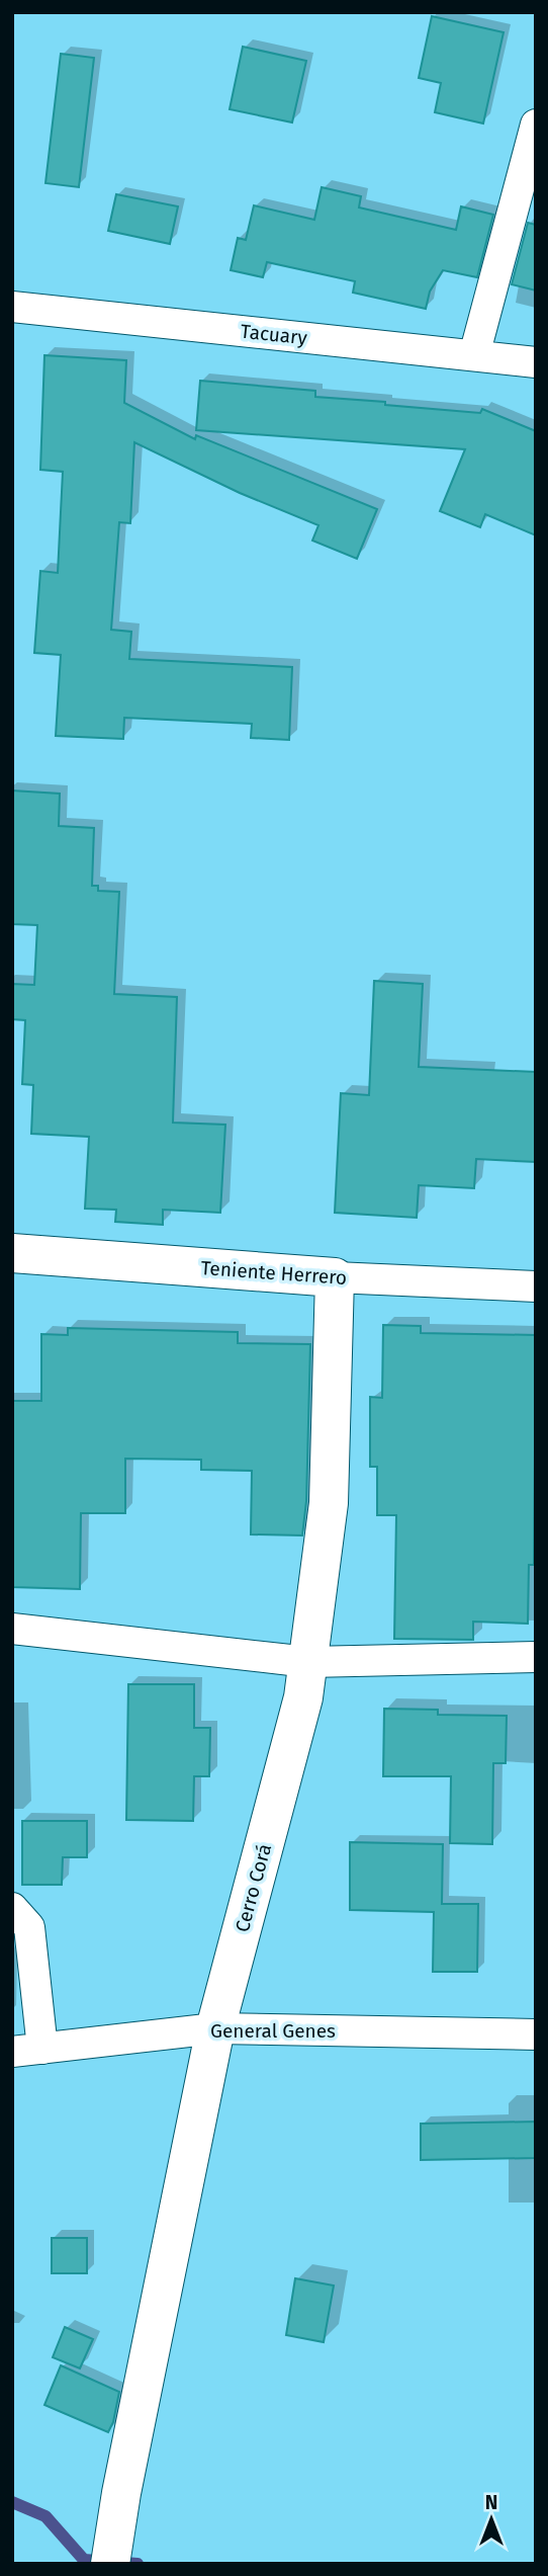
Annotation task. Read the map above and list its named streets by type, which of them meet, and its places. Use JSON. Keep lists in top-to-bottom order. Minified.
{"streets":{"main road":["Teniente Herrero","Cerro Corá"],"street":["Tacuary","General Genes"]},"crossings":[["Teniente Herrero","Cerro Corá"],["Cerro Corá","General Genes"]],"north":"top"}
